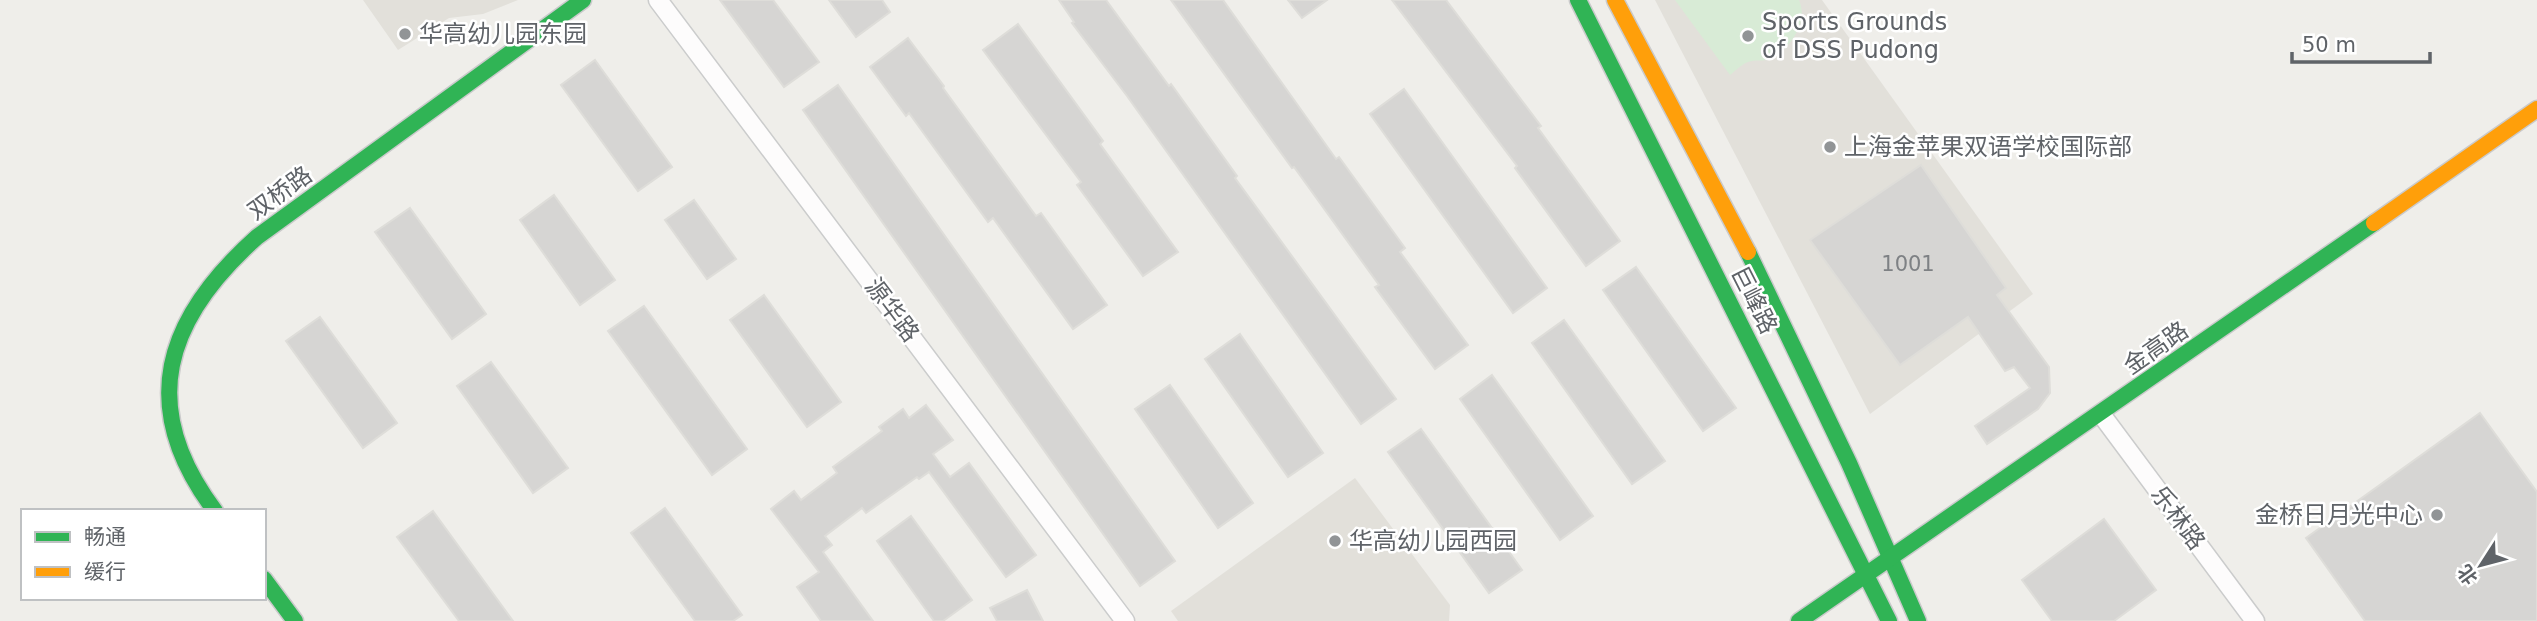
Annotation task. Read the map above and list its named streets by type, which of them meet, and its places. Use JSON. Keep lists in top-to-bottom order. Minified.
{"streets":{"main road":["双桥路","巨峰路","金高路"],"street":["源华路","乐林路"]},"crossings":[["巨峰路","金高路"],["金高路","乐林路"]],"places":["华高幼儿园东园","Sports Grounds of DSS Pudong","上海金苹果双语学校国际部","金桥日月光中心","华高幼儿园西园"],"house_numbers":["1001"],"legend":["畅通","缓行"],"scale_bar":"50 m","north":"bottom left"}
